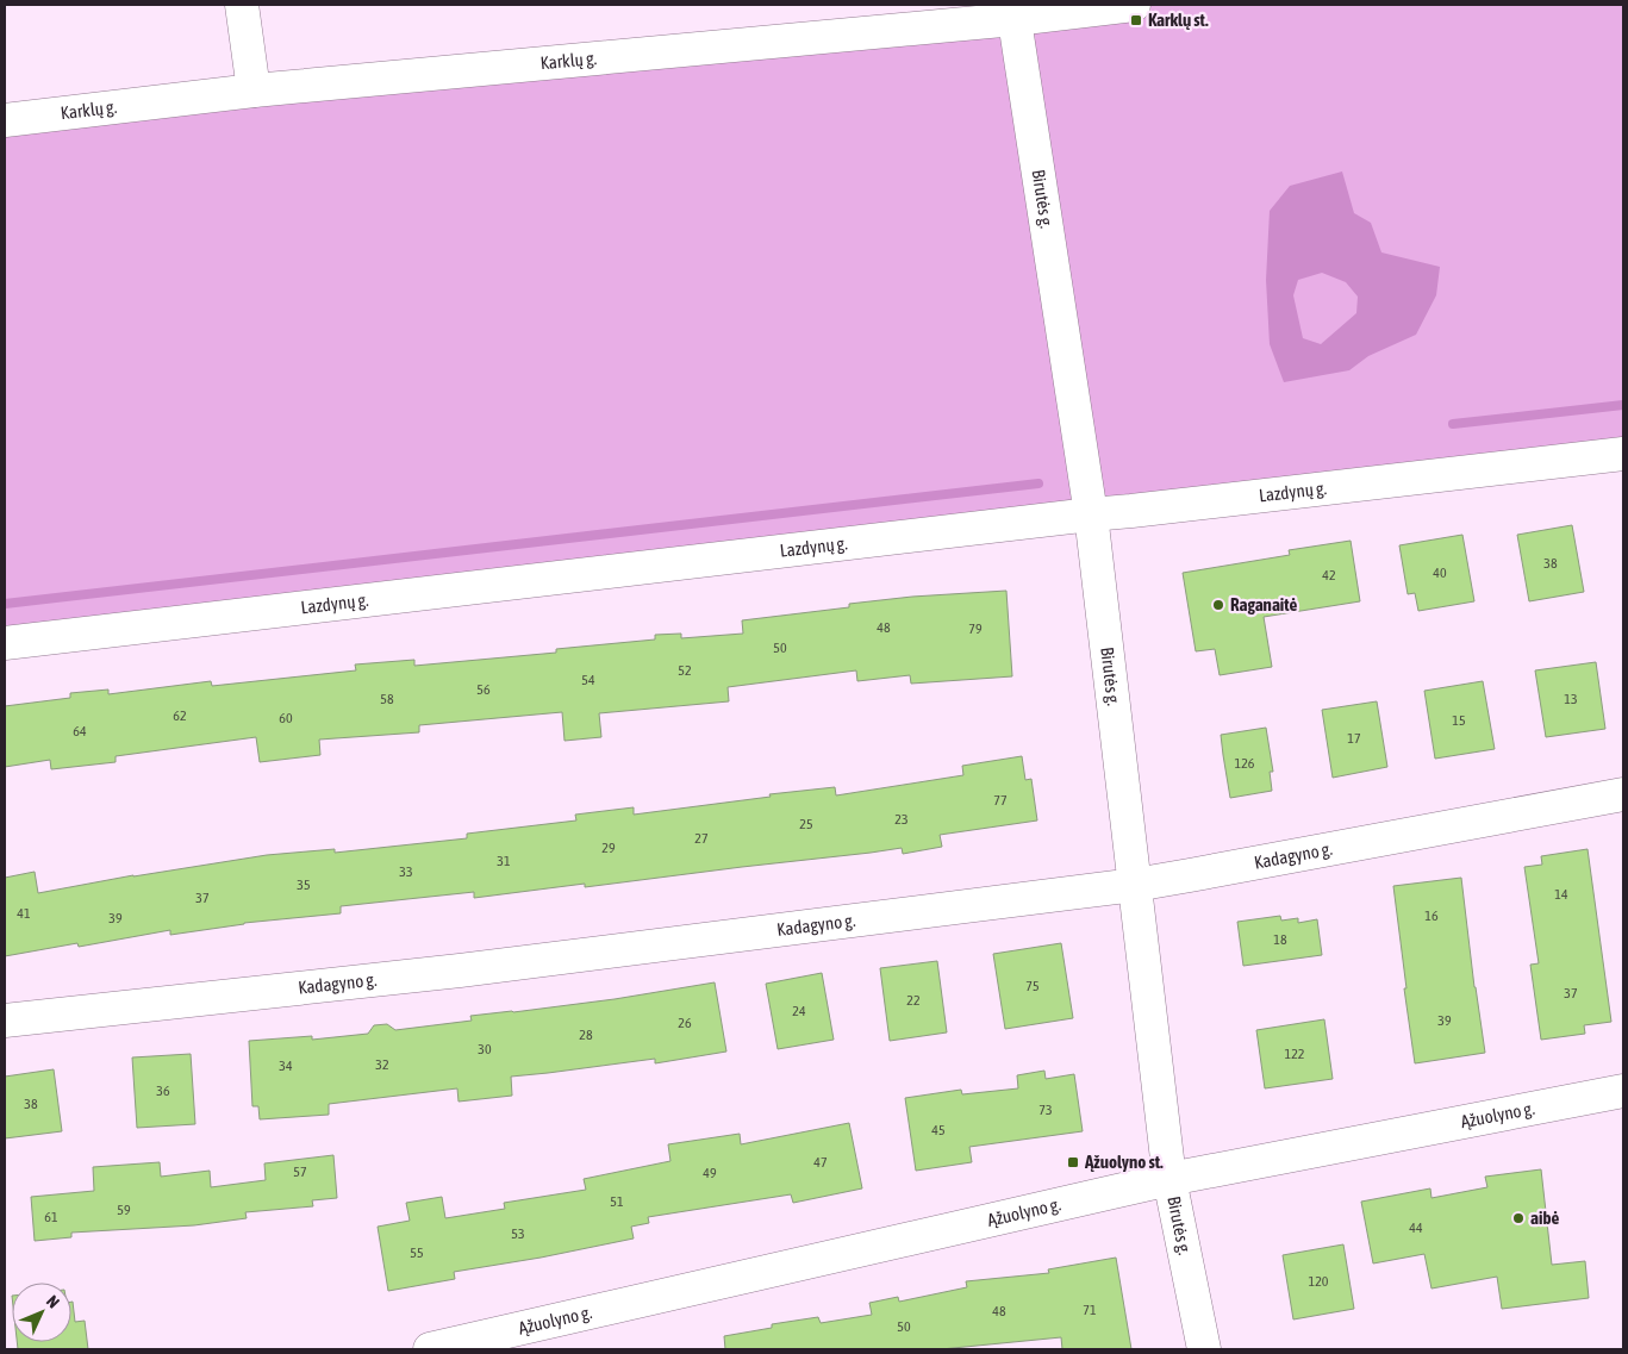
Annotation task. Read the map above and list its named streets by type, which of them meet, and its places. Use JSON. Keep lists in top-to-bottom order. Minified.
{"streets":{"street":["Karklų g.","Birutės g.","Lazdynų g.","Kadagyno g.","Ąžuolyno g."]},"crossings":[["Karklų g.","Birutės g."],["Birutės g.","Lazdynų g."],["Birutės g.","Kadagyno g."],["Birutės g.","Ąžuolyno g."]],"places":{"transit":["Karklų st.","Ąžuolyno st."],"other":["Raganaitė","aibė"]},"house_numbers":["38","40","42","48","79","50","52","54","56","58","13","62","60","15","64","17","126","77","23","25","27","29","31","33","35","14","37","41","16","39","18","75","37","22","24","39","26","28","30","122","32","34","36","38","73","45","47","57","49","51","59","61","44","53","55","120","71","48","50"],"north":"top right"}
